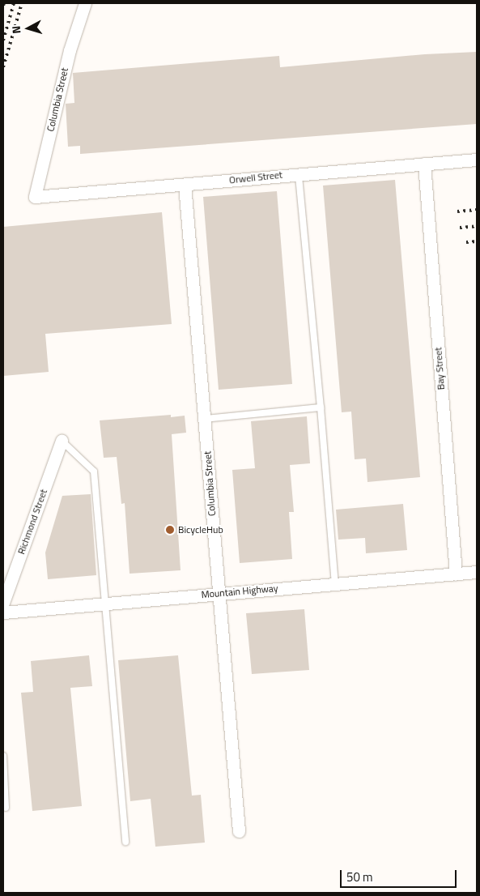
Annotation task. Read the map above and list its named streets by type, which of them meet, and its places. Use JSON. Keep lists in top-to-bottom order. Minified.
{"streets":{"street":["Columbia Street","Orwell Street","Bay Street","Richmond Street","Mountain Highway"]},"crossings":[["Columbia Street","Orwell Street"],["Columbia Street","Mountain Highway"],["Orwell Street","Bay Street"],["Bay Street","Mountain Highway"]],"places":["BicycleHub"],"scale_bar":"50 m","north":"left"}
